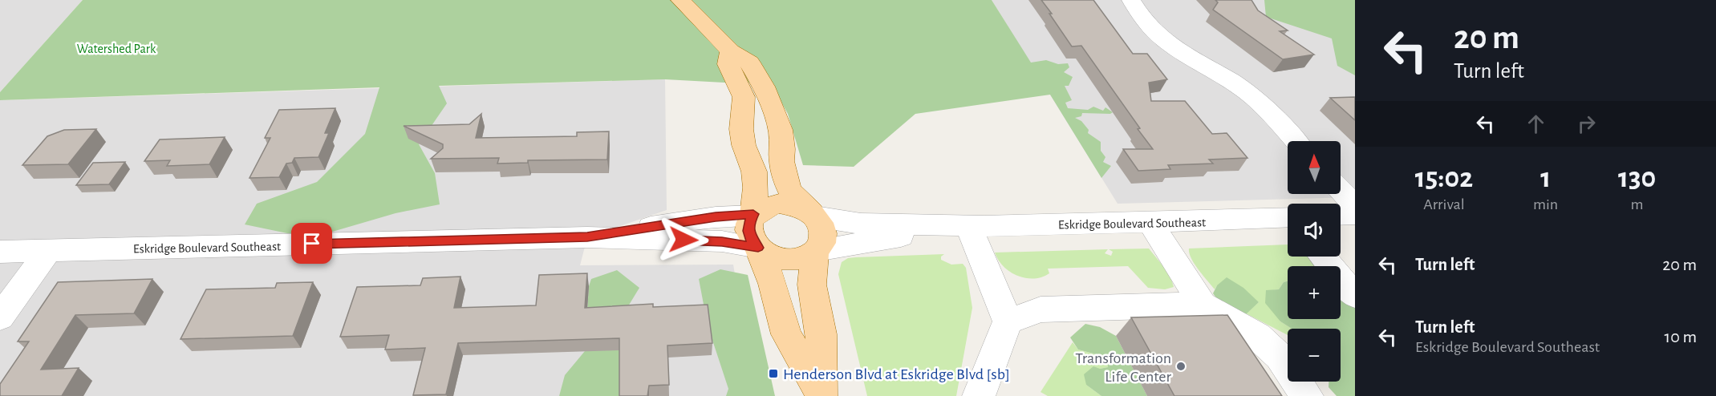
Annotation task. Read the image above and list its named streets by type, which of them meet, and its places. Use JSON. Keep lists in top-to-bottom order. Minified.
{"streets":{"street":["Eskridge Boulevard Southeast"]},"parks":["Watershed Park"],"places":{"other":["Transformation Life Center"],"transit":["Henderson Blvd at Eskridge Blvd [sb]"]},"north":"top","page":{"turn":["20 m","Turn left"],"map_buttons":["+","−"],"eta":["15:02","Arrival","1","min","130","m"],"list":[{"name":"Turn left","value":"20 m"},{"name":"Turn left","note":"Eskridge Boulevard Southeast","value":"10 m"}]}}
